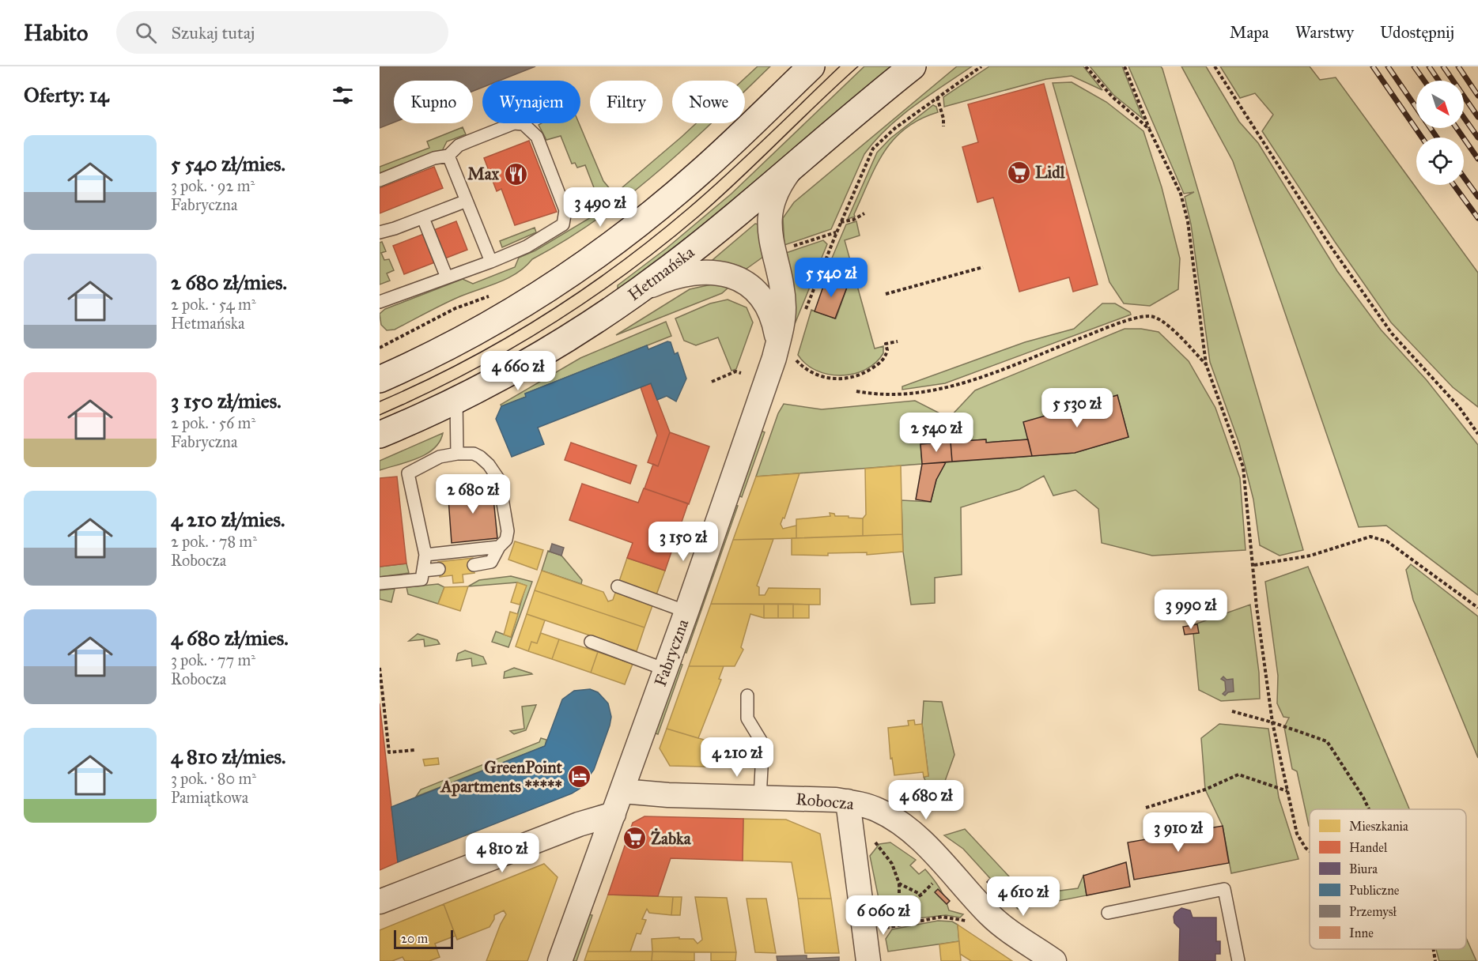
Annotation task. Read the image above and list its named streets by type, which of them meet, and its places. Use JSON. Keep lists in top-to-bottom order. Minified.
{"streets":{"main road":["Hetmańska"],"street":["Fabryczna","Robocza"]},"crossings":[["Hetmańska","Fabryczna"],["Fabryczna","Robocza"]],"places":{"supermarket":["Lidl","Żabka"],"restaurant":["Max"],"hotel":["GreenPoint Apartments *****"]},"legend":["Mieszkania","Handel","Biura","Publiczne","Przemysł","Inne"],"scale_bar":"20 m","north":"bottom right","page":{"header":"Habito","search":"Szukaj tutaj","nav":["Mapa","Warstwy","Udostępnij"],"heading":"Oferty: 14","chip":["Kupno","Wynajem","Filtry","Nowe"],"list":[{"name":"5 540 zł/mies.","note":"3 pok. · 92 m² · Fabryczna"},{"name":"2 680 zł/mies.","note":"2 pok. · 54 m² · Hetmańska"},{"name":"3 150 zł/mies.","note":"2 pok. · 56 m² · Fabryczna"},{"name":"4 210 zł/mies.","note":"2 pok. · 78 m² · Robocza"},{"name":"4 680 zł/mies.","note":"3 pok. · 77 m² · Robocza"},{"name":"4 810 zł/mies.","note":"3 pok. · 80 m² · Pamiątkowa"}],"price":["3 490 zł","5 540 zł","4 660 zł","5 530 zł","2 540 zł","2 680 zł","3 150 zł","3 990 zł","4 210 zł","4 680 zł","3 910 zł","4 810 zł","4 610 zł","6 060 zł"],"scale":"20 m"}}
